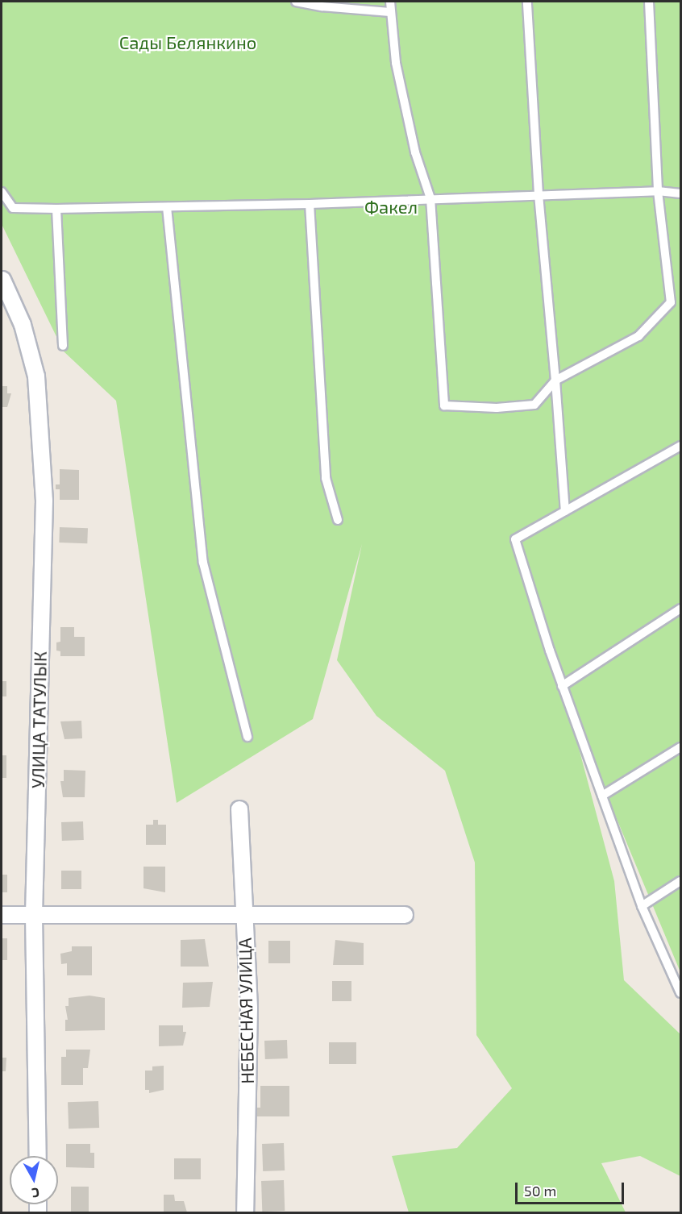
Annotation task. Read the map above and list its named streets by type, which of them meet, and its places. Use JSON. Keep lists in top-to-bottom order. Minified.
{"streets":{"street":["УЛИЦА ТАТУЛЫК","НЕБЕСНАЯ УЛИЦА"]},"parks":["Сады Белянкино","Факел"],"scale_bar":"50 m","north":"bottom"}
